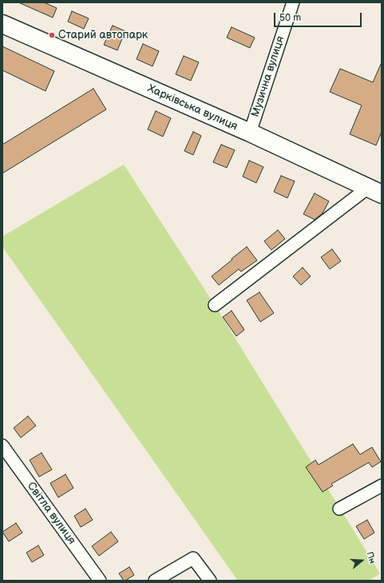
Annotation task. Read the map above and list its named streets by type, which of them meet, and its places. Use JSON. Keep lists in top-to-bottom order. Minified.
{"streets":{"street":["Музична вулиця","Харківська вулиця","Світла вулиця"]},"crossings":[["Музична вулиця","Харківська вулиця"]],"places":["Старий автопарк"],"scale_bar":"50 m","north":"right"}
